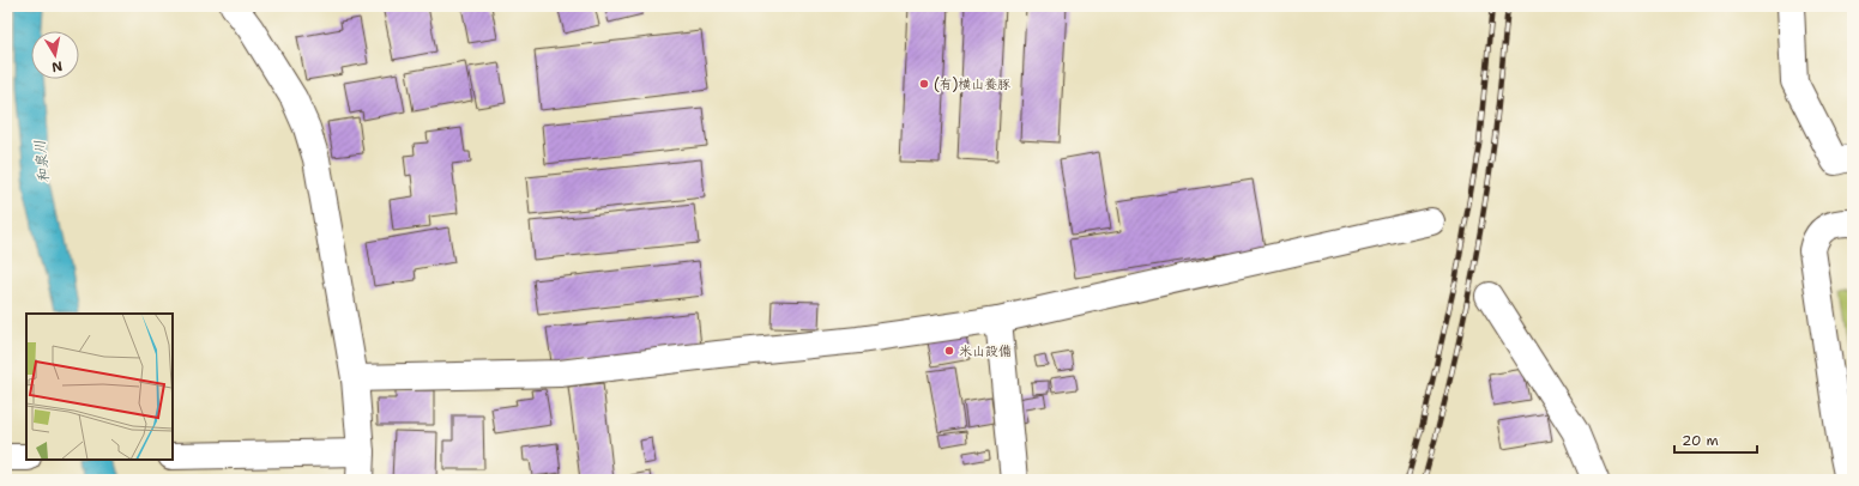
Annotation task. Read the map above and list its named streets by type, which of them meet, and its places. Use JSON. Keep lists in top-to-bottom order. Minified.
{"water":["和泉川"],"places":["(有)横山養豚","米山設備"],"scale_bar":"20 m","north":"bottom"}
